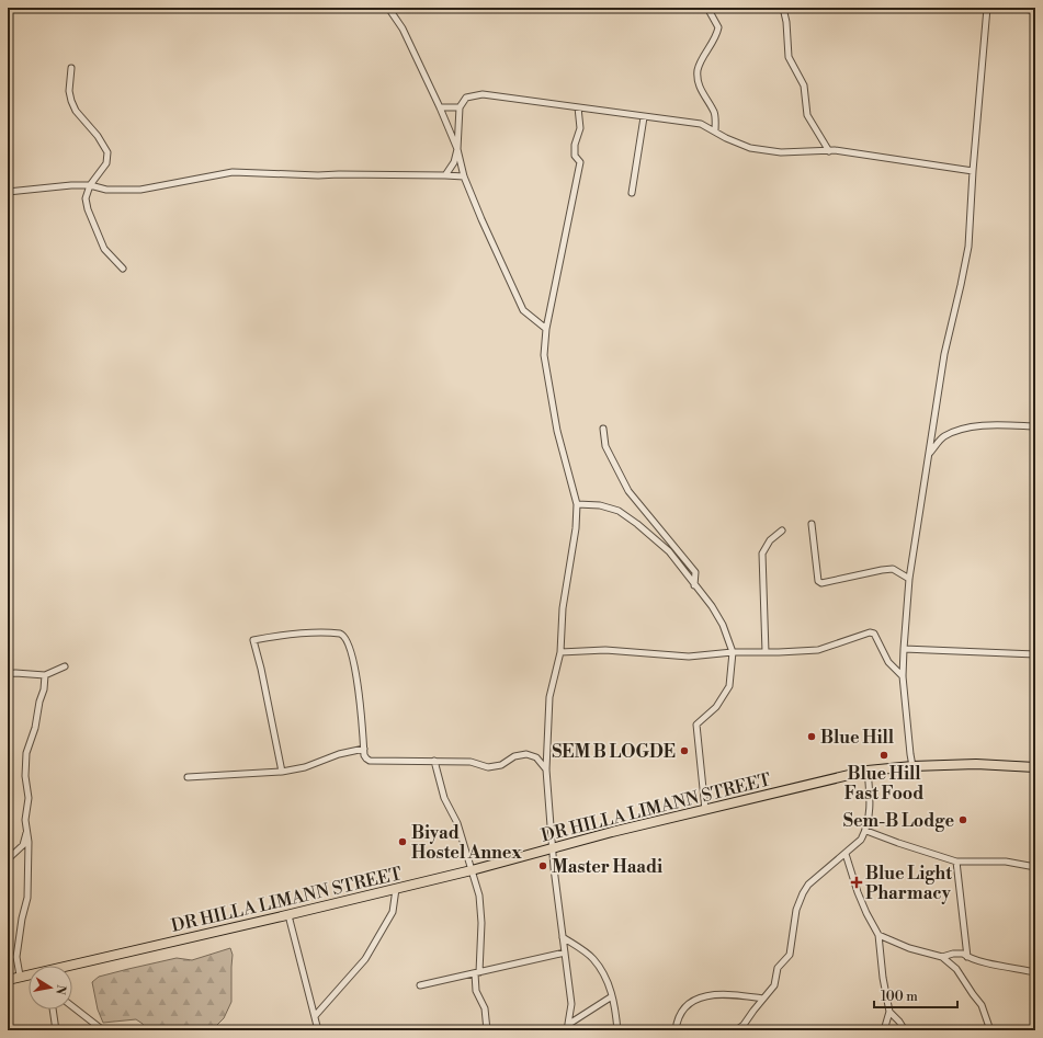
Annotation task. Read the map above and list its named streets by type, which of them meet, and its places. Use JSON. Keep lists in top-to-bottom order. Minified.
{"streets":{"highway":["DR HILLA LIMANN STREET"]},"places":{"other":["Blue Hill","SEM B LOGDE","Blue Hill Fast Food","Sem-B Lodge","Biyad Hostel Annex","Master Haadi"],"health":["Blue Light Pharmacy"]},"scale_bar":"100 m","north":"right"}
